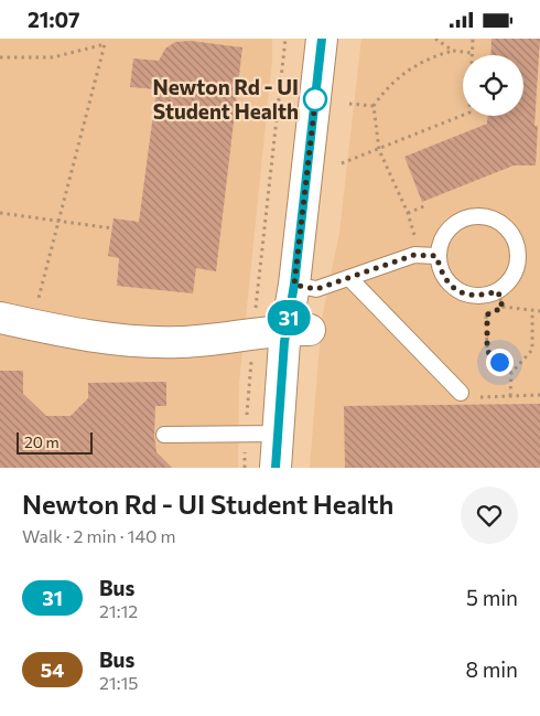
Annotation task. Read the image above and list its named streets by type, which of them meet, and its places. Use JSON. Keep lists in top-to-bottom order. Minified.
{"places":["Newton Rd - UI Student Health"],"lines":["bus line 31"],"scale_bar":"20 m","page":{"status":"21:07","on_map":"31","scale":"20 m","heading":["Newton Rd - UI Student Health","Walk · 2 min · 140 m"],"list":[{"mark":"31","name":"Bus","note":"21:12","value":"5 min"},{"mark":"54","name":"Bus","note":"21:15","value":"8 min"}]}}
